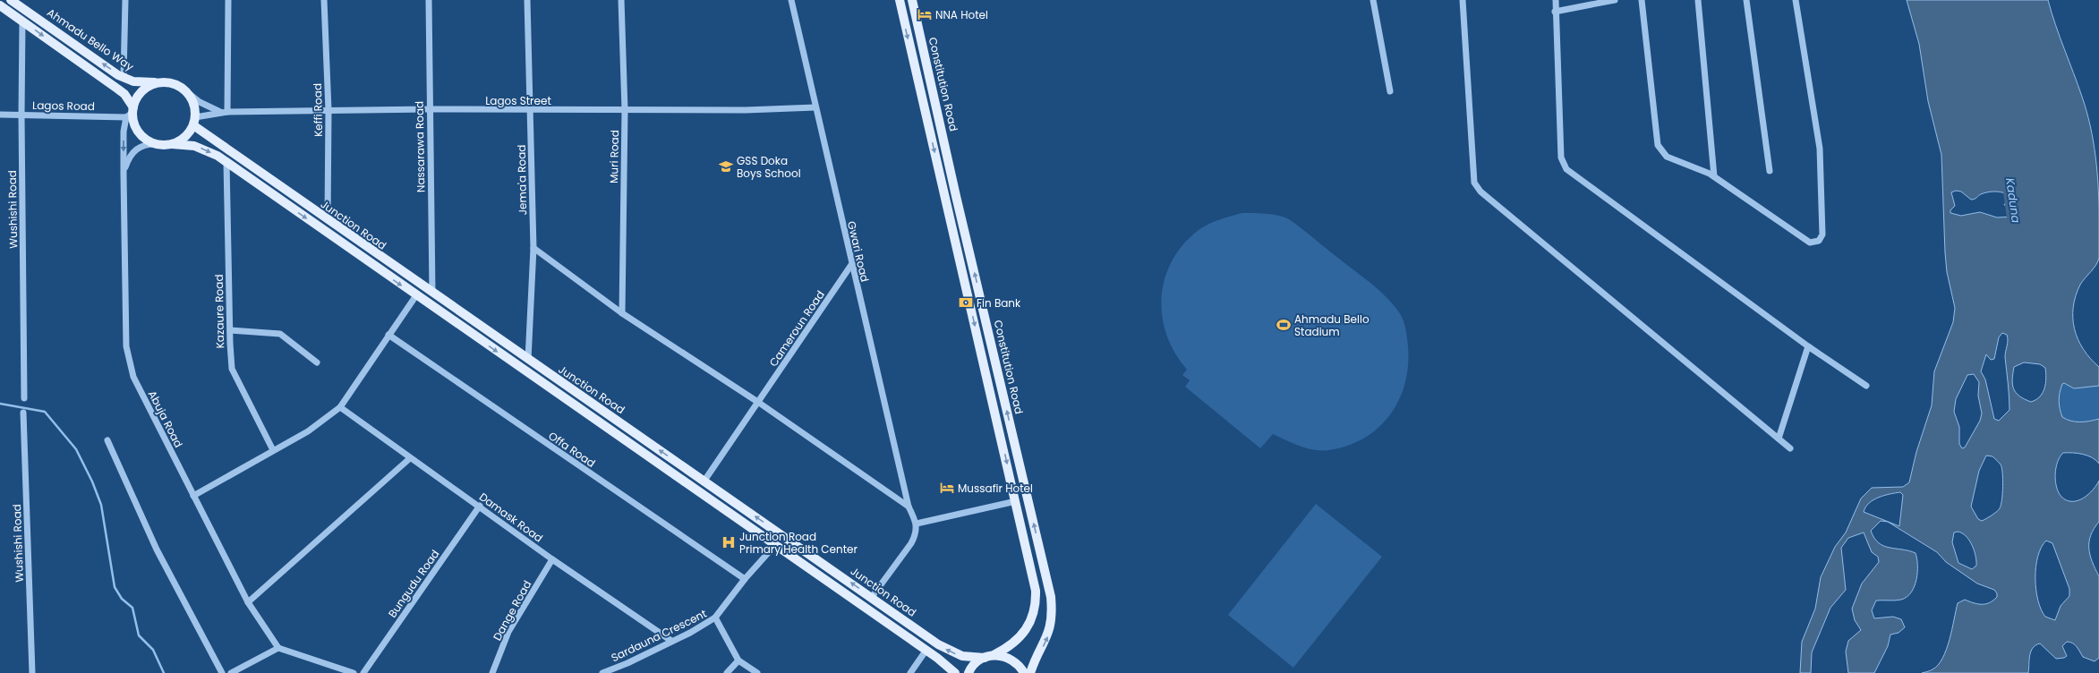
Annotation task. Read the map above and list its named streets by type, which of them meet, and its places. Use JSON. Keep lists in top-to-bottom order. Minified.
{"streets":{"main road":["Ahmadu Bello Way","Constitution Road","Junction Road"],"street":["Lagos Street","Lagos Road","Keffi Road","Nassarawa Road","Muri Road","Jema'a Road","Wushishi Road","Gwari Road","Kazaure Road","Cameroun Road","Abuja Road","Offa Road","Damask Road","Bungudu Road","Dange Road","Sardauna Crescent"]},"crossings":[["Ahmadu Bello Way","Lagos Street"],["Ahmadu Bello Way","Lagos Road"],["Ahmadu Bello Way","Junction Road"],["Ahmadu Bello Way","Abuja Road"],["Lagos Street","Lagos Road"],["Lagos Street","Keffi Road"],["Lagos Street","Nassarawa Road"],["Lagos Street","Muri Road"],["Lagos Street","Jema'a Road"],["Lagos Street","Junction Road"],["Lagos Street","Gwari Road"],["Lagos Street","Abuja Road"],["Lagos Road","Wushishi Road"],["Lagos Road","Junction Road"],["Lagos Road","Abuja Road"],["Keffi Road","Junction Road"],["Nassarawa Road","Junction Road"],["Muri Road","Gwari Road"],["Jema'a Road","Junction Road"],["Jema'a Road","Gwari Road"],["Junction Road","Kazaure Road"],["Junction Road","Cameroun Road"],["Junction Road","Abuja Road"],["Junction Road","Sardauna Crescent"],["Gwari Road","Cameroun Road"],["Offa Road","Sardauna Crescent"],["Damask Road","Bungudu Road"],["Damask Road","Dange Road"],["Damask Road","Sardauna Crescent"]],"water":["Kaduna"],"places":{"hotel":["NNA Hotel","Mussafir Hotel"],"school or university":["GSS Doka Boys School"],"bank":["Fin Bank"],"sports":["Ahmadu Bello Stadium"],"hospital":["Junction Road Primary Health Center"]}}
